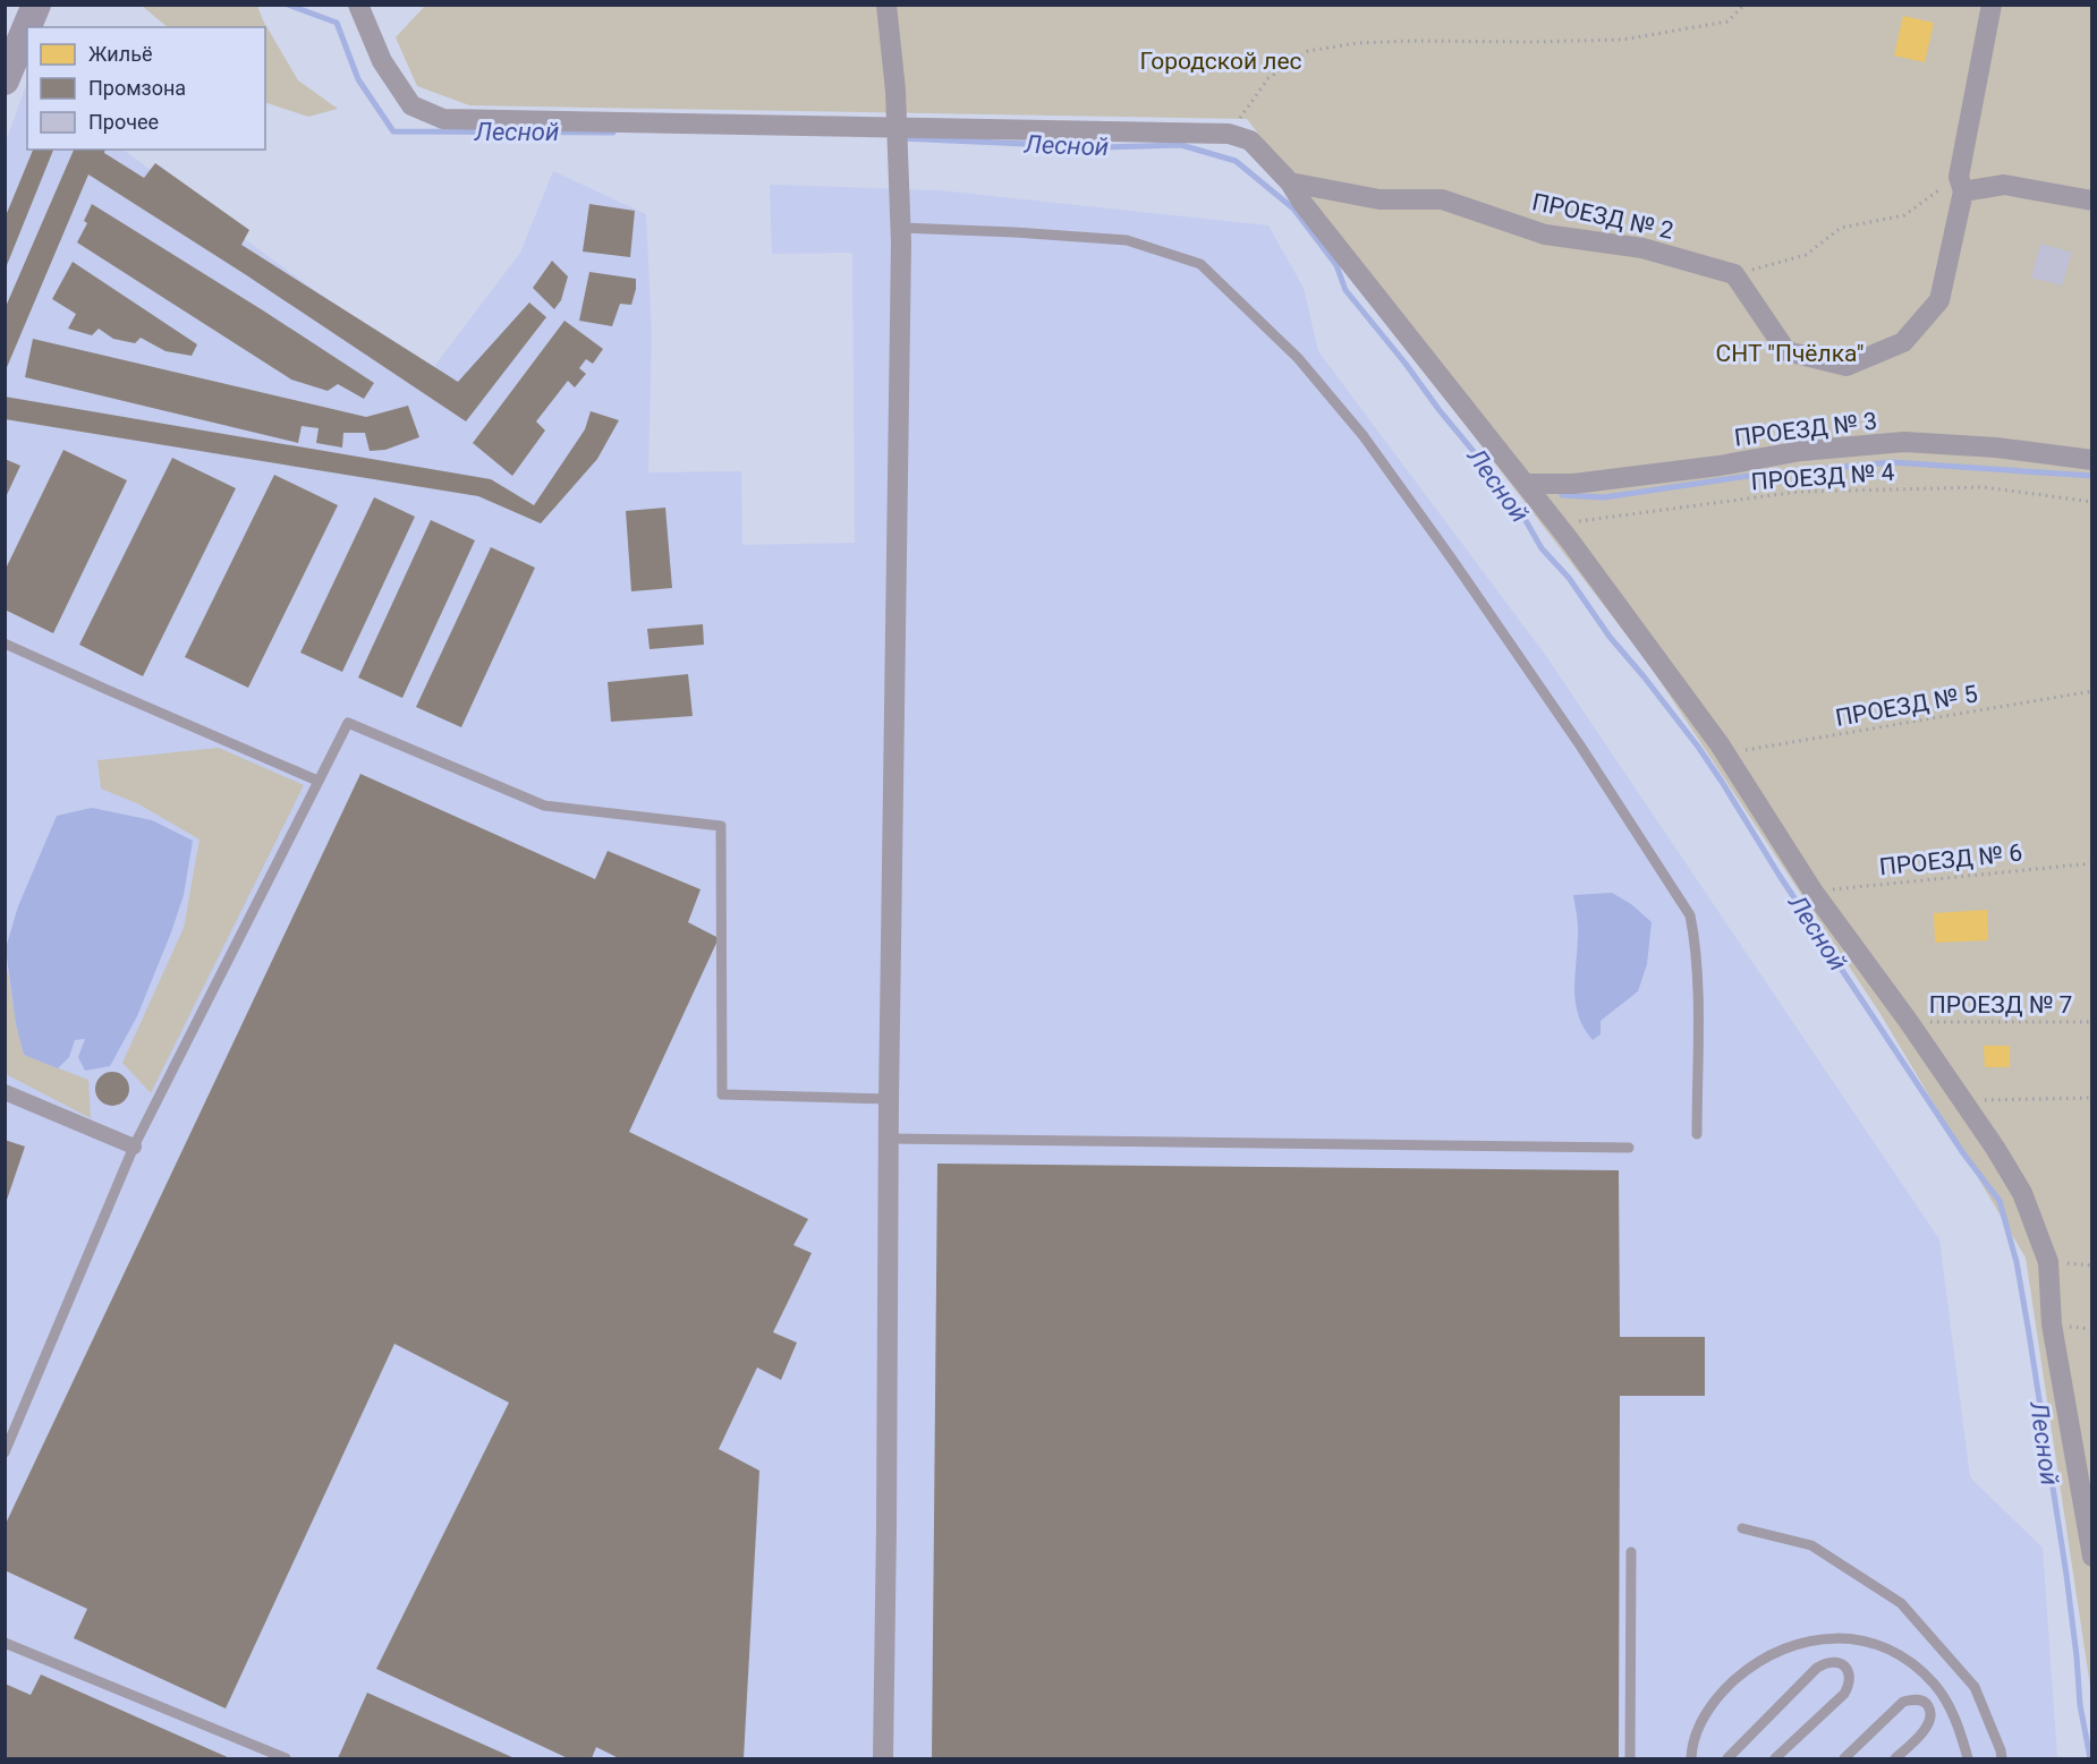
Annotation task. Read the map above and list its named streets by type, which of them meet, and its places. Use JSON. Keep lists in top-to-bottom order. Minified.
{"streets":{"street":["ПРОЕЗД № 2","ПРОЕЗД № 3"],"path":["ПРОЕЗД № 4","ПРОЕЗД № 5","ПРОЕЗД № 6","ПРОЕЗД № 7"]},"water":["Лесной"],"parks":["Городской лес","СНТ \"Пчёлка\""],"legend":["Жильё","Промзона","Прочее"]}
